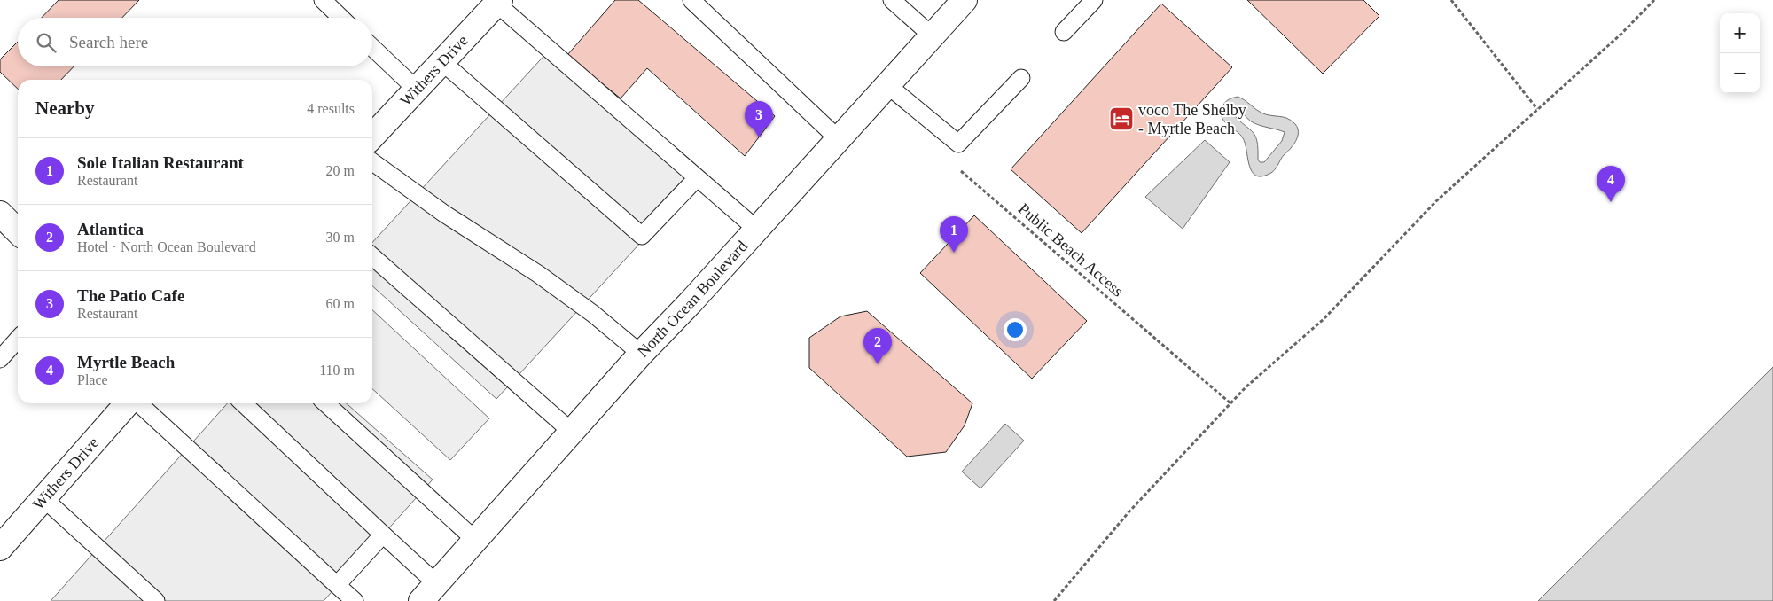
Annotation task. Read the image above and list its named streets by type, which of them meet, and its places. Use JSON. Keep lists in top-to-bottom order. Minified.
{"streets":{"main road":["Withers Drive","North Ocean Boulevard"],"path":["Public Beach Access"]},"places":{"hotel":["voco The Shelby - Myrtle Beach"]},"page":{"map_buttons":["+","−"],"search":"Search here","heading":["Nearby","4 results"],"pins":["3","4","1","2"],"list":[{"mark":"1","name":"Sole Italian Restaurant","note":"Restaurant","value":"20 m"},{"mark":"2","name":"Atlantica","note":"Hotel · North Ocean Boulevard","value":"30 m"},{"mark":"3","name":"The Patio Cafe","note":"Restaurant","value":"60 m"},{"mark":"4","name":"Myrtle Beach","note":"Place","value":"110 m"}]}}
